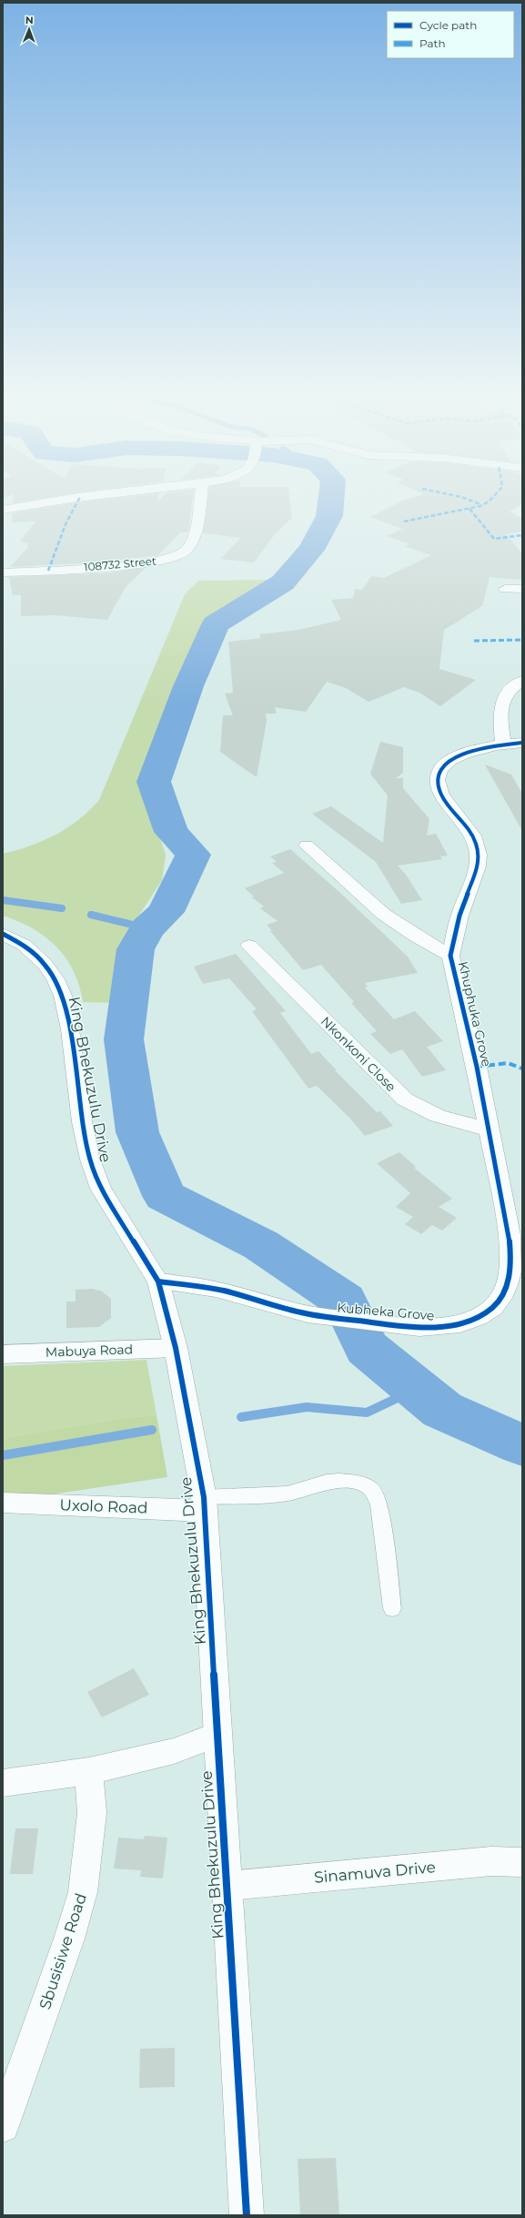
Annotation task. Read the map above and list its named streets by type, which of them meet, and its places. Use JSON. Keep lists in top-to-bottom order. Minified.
{"streets":{"street":["108732 Street","Khuphuka Grove","Nkonkoni Close","King Bhekuzulu Drive","Kubheka Grove","Mabuya Road","Uxolo Road","Sinamuva Drive","Sbusisiwe Road"]},"crossings":[["Khuphuka Grove","Nkonkoni Close"],["Khuphuka Grove","Kubheka Grove"],["Nkonkoni Close","Kubheka Grove"],["King Bhekuzulu Drive","Kubheka Grove"],["King Bhekuzulu Drive","Mabuya Road"],["King Bhekuzulu Drive","Uxolo Road"],["King Bhekuzulu Drive","Sinamuva Drive"]],"legend":["Cycle path","Path"],"north":"top"}
